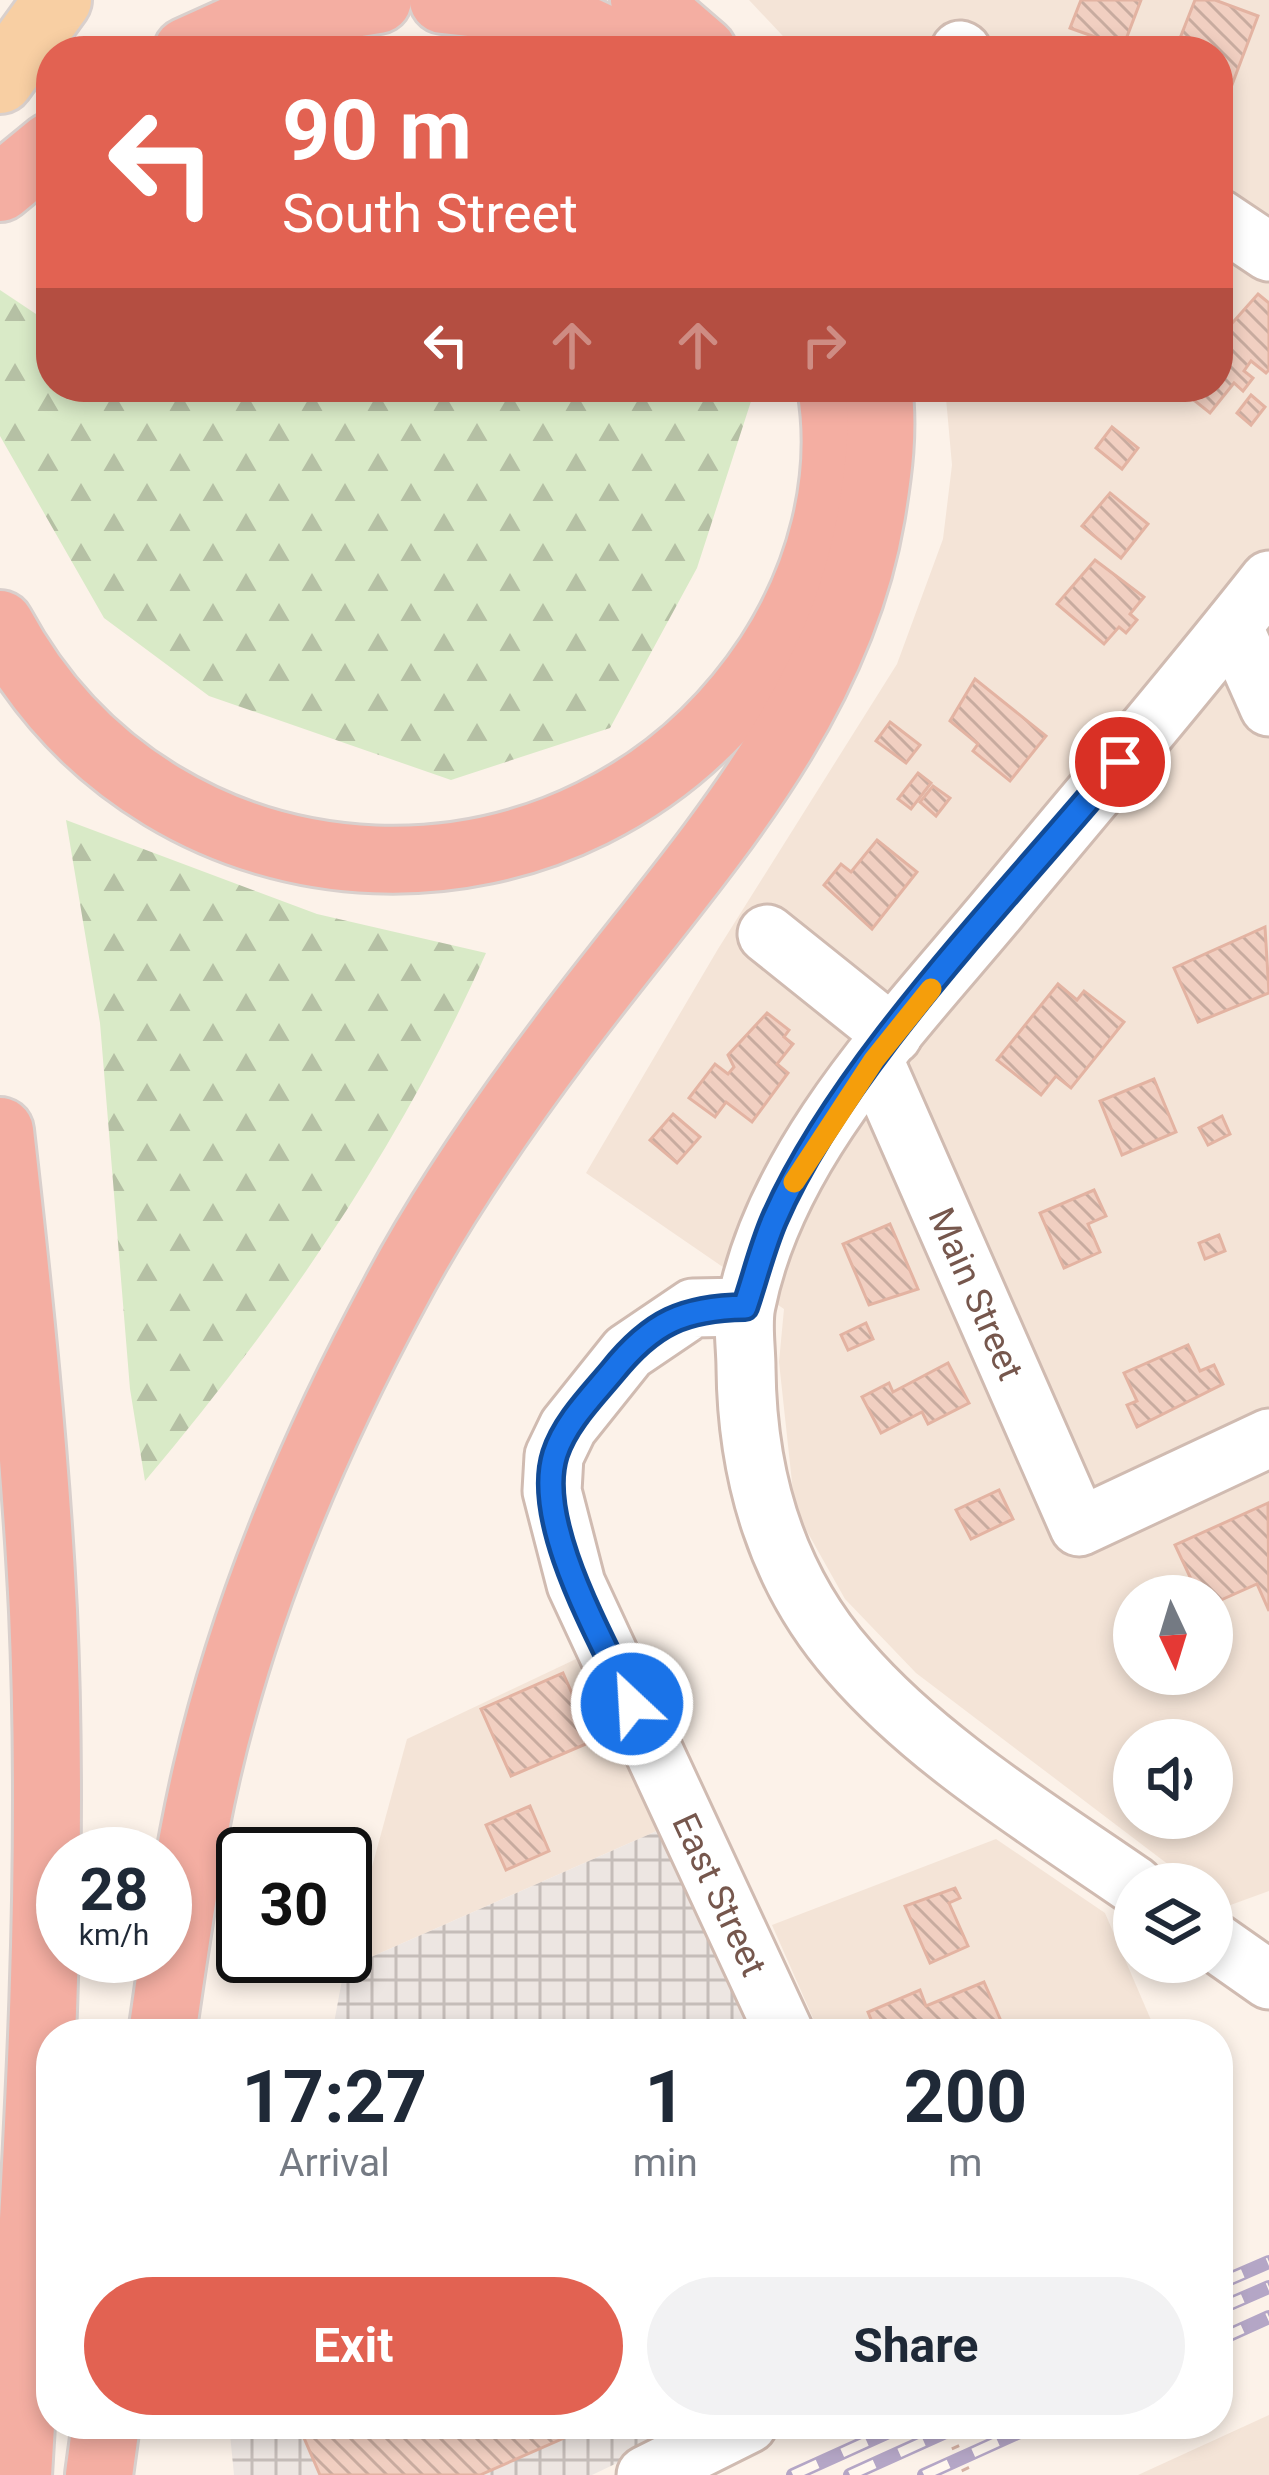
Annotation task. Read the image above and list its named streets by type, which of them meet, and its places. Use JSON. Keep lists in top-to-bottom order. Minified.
{"streets":{"street":["Main Street","East Street"]},"north":"bottom","page":{"turn":["90 m","South Street"],"speed":"28 km/h","limit":"30","eta":["17:27","Arrival","1","min","200","m"],"buttons":["Exit","Share"]}}
